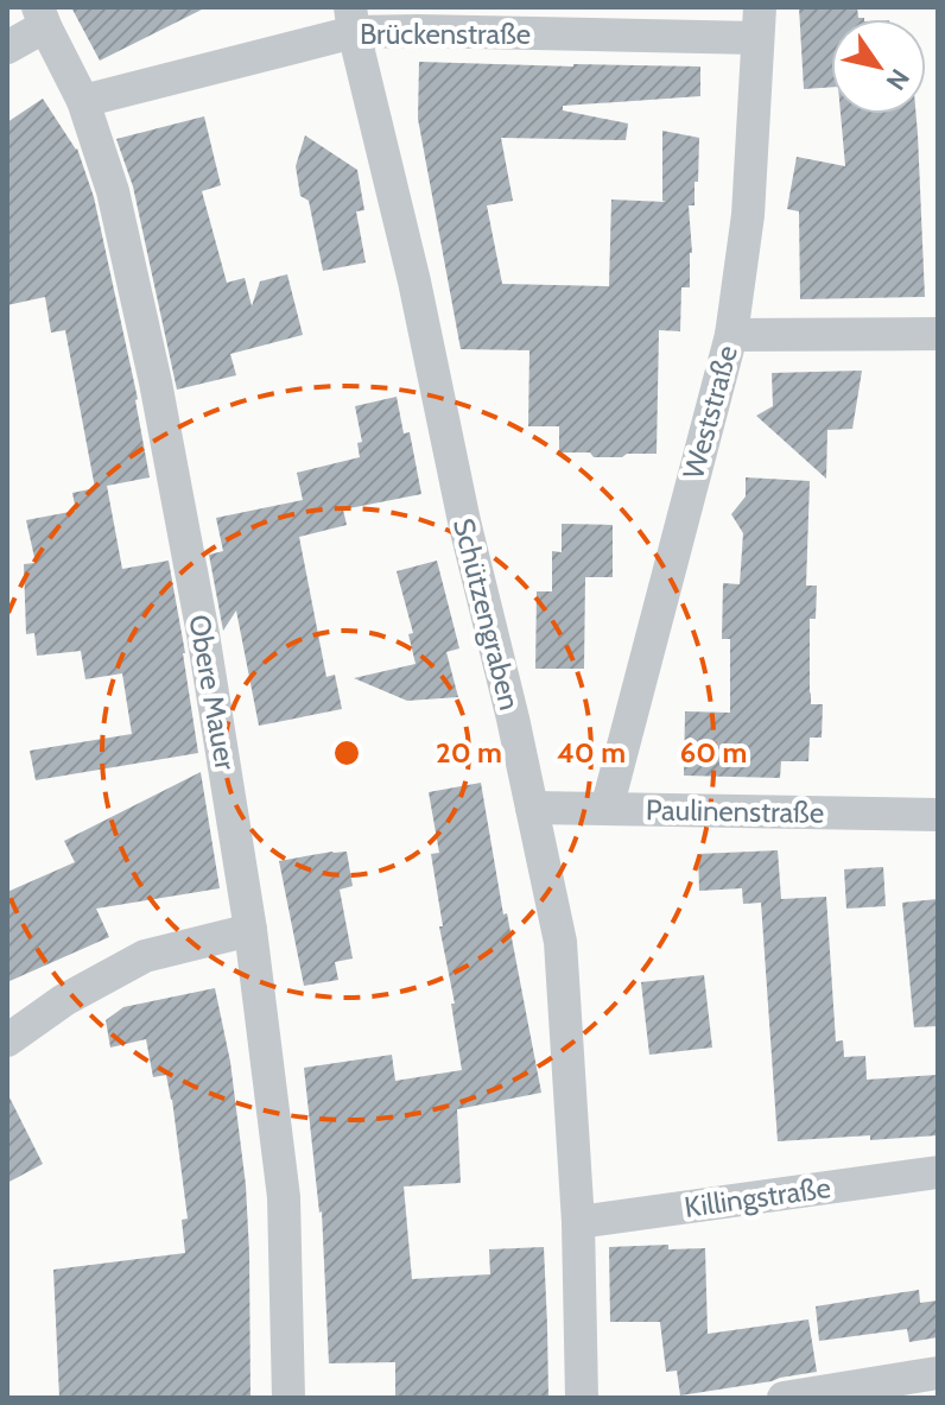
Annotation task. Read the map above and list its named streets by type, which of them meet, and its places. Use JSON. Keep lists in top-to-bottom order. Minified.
{"streets":{"street":["Brückenstraße","Weststraße","Schützengraben","Obere Mauer","Paulinenstraße","Killingstraße"]},"crossings":[["Brückenstraße","Weststraße"],["Brückenstraße","Schützengraben"],["Brückenstraße","Obere Mauer"],["Weststraße","Paulinenstraße"],["Schützengraben","Paulinenstraße"],["Schützengraben","Killingstraße"]],"north":"bottom right","rings":["20 m","40 m","60 m"]}
